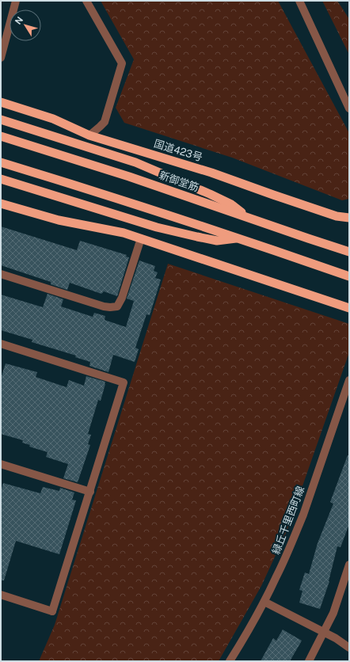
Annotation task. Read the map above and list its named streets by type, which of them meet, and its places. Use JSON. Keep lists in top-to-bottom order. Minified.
{"streets":{"highway":["国道423号","新御堂筋"],"street":["緑丘千里西町線"]},"north":"top left"}
